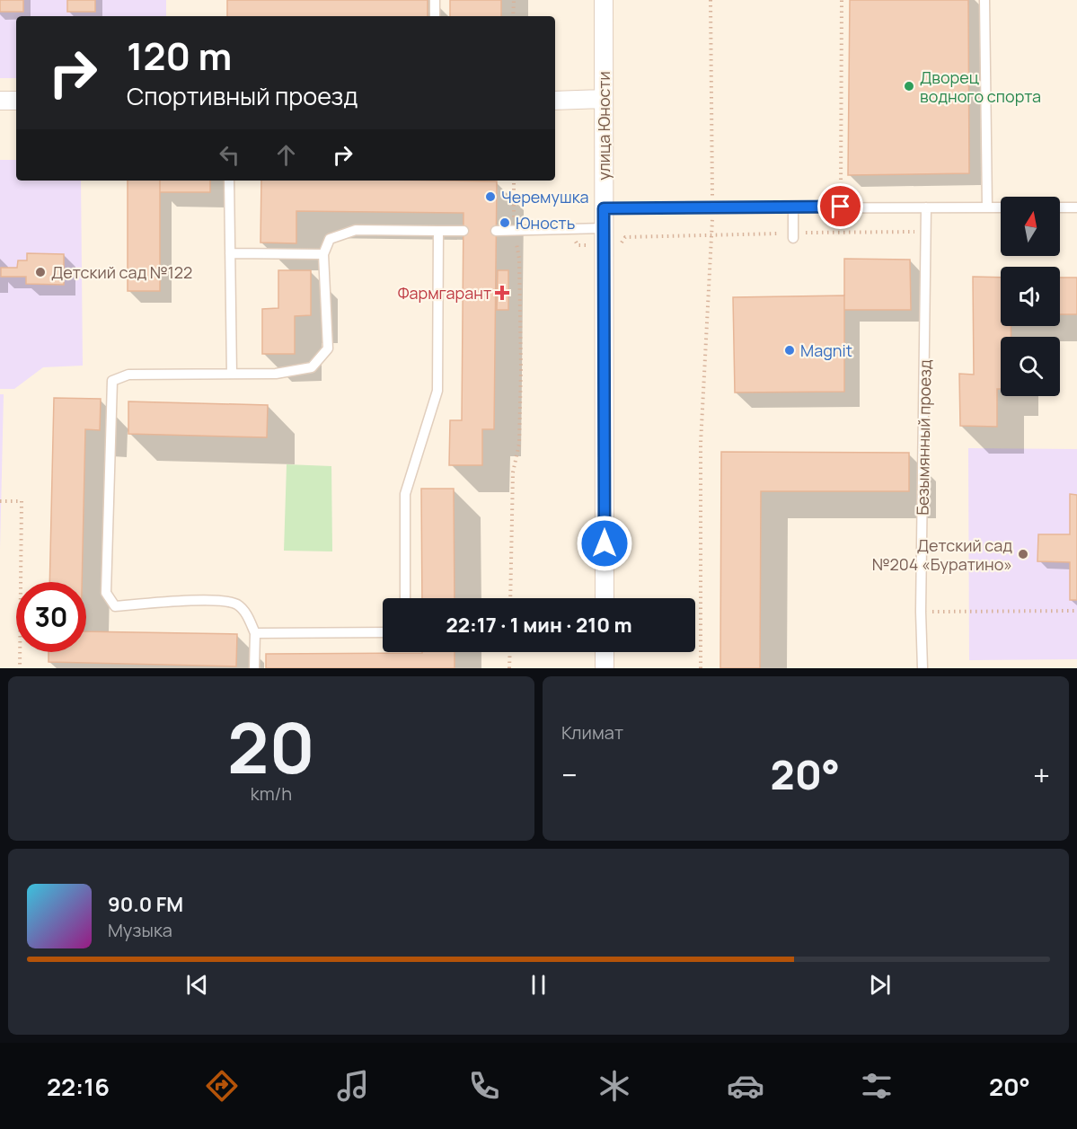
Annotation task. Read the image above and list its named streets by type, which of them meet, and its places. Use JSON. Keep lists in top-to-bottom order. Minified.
{"streets":{"street":["улица Юности"],"lane":["Безымянный проезд"]},"places":{"other":["Дворец водного спорта","Черемушка","Юность","Детский сад №122","Magnit","Детский сад №204 «Буратино»"],"health":["Фармгарант"]},"north":"top","page":{"turn":["120 m","Спортивный проезд"],"limit":"30","trip":"22:17 · 1 мин · 210 m","tile":[["20","km/h"],"Климат"],"heat":["−","20°","+"],"song":["90.0 FM","Музыка"],"tabs":["22:16","20°"]}}
